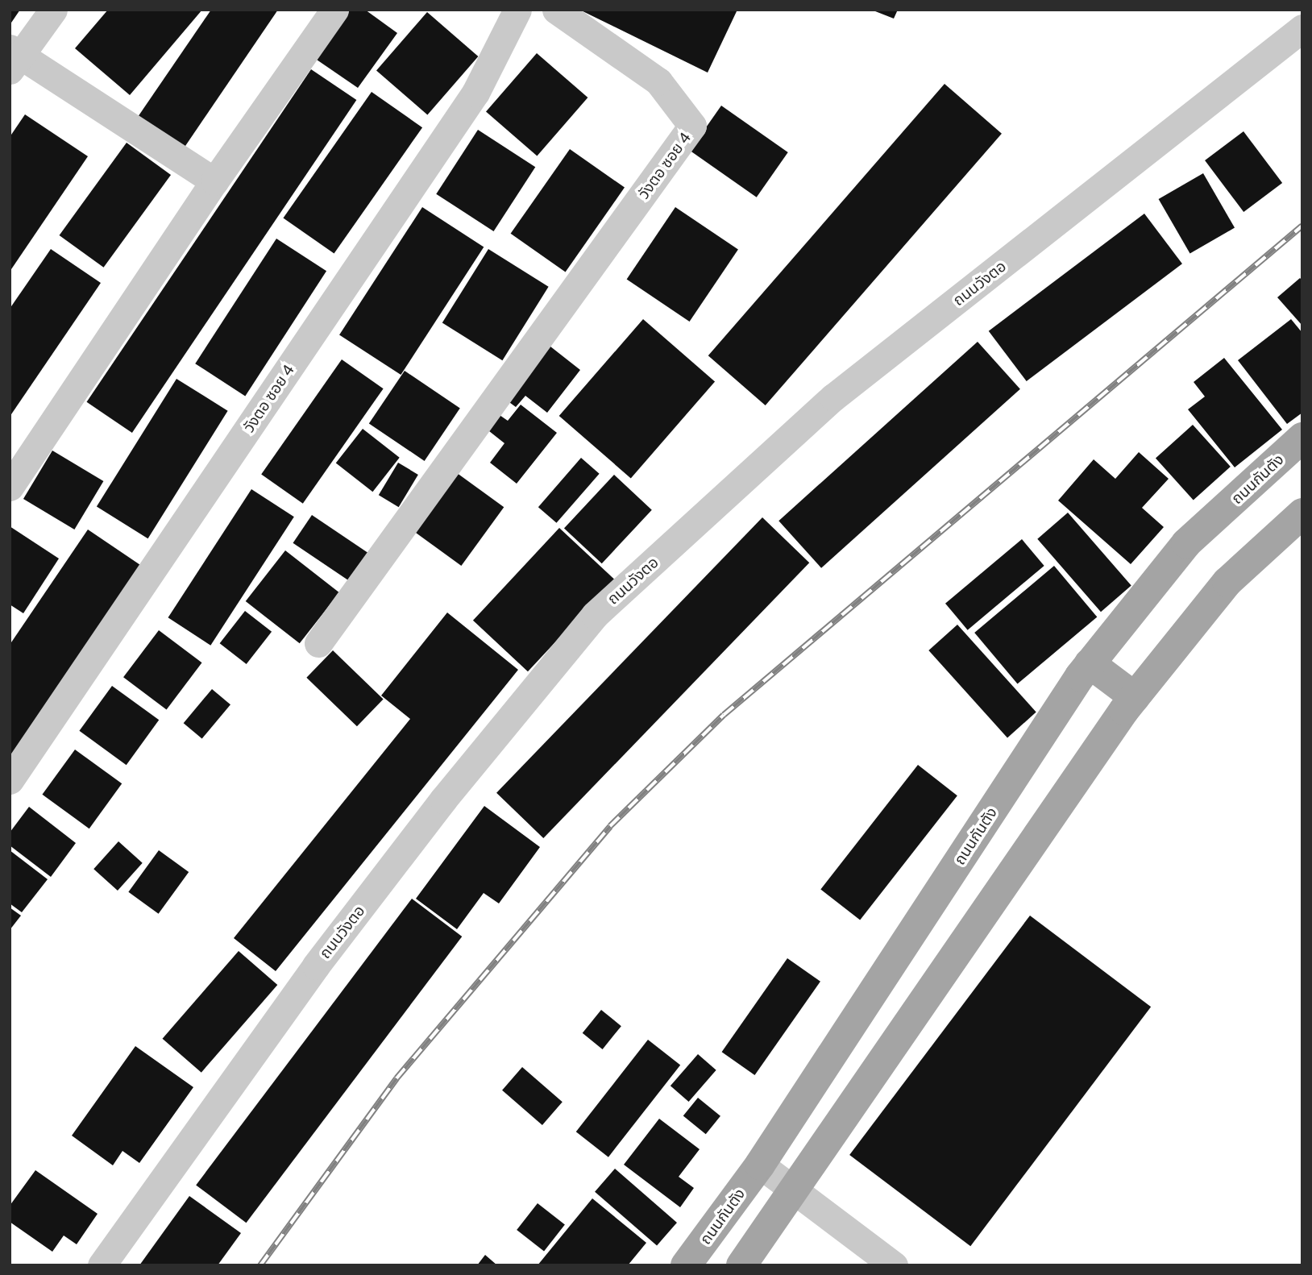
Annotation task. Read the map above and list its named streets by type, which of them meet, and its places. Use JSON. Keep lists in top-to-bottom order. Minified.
{"streets":{"main road":["ถนนกันตัง"],"street":["วังตอ ซอย 4","ถนนวังตอ"]}}
